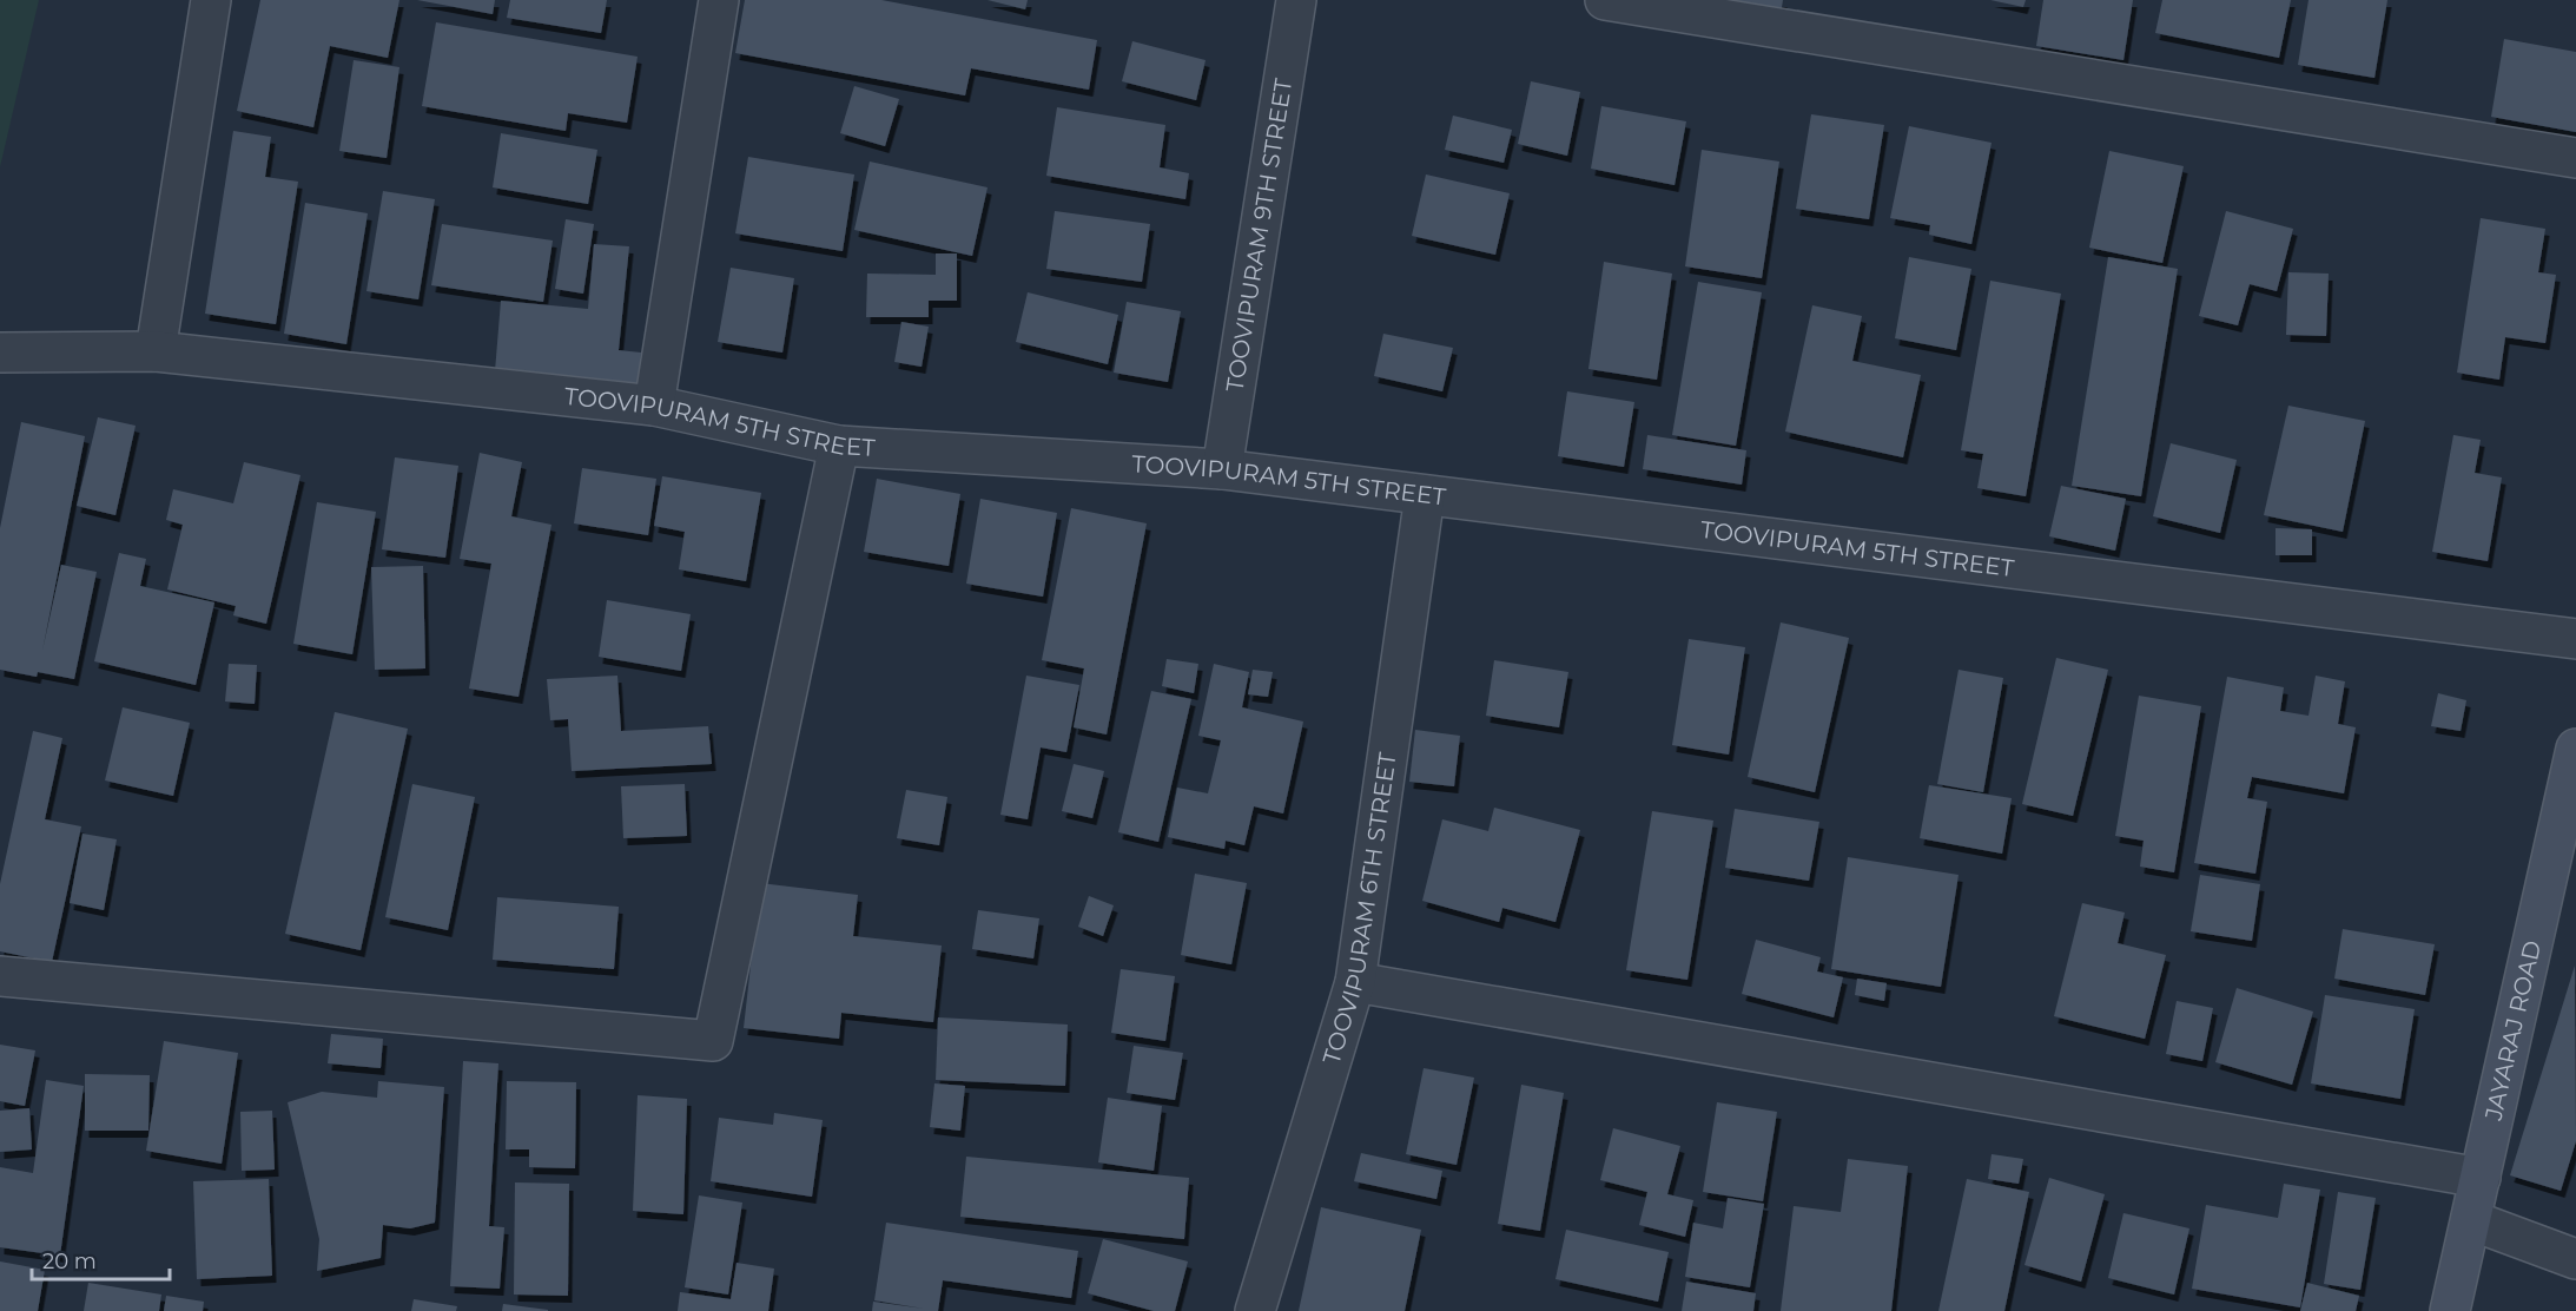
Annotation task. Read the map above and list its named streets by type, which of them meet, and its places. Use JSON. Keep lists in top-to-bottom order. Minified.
{"streets":{"main road":["JAYARAJ ROAD"],"street":["TOOVIPURAM 9TH STREET","TOOVIPURAM 5TH STREET","TOOVIPURAM 6TH STREET"]},"crossings":[["TOOVIPURAM 9TH STREET","TOOVIPURAM 5TH STREET"],["TOOVIPURAM 5TH STREET","TOOVIPURAM 6TH STREET"]],"scale_bar":"20 m"}
